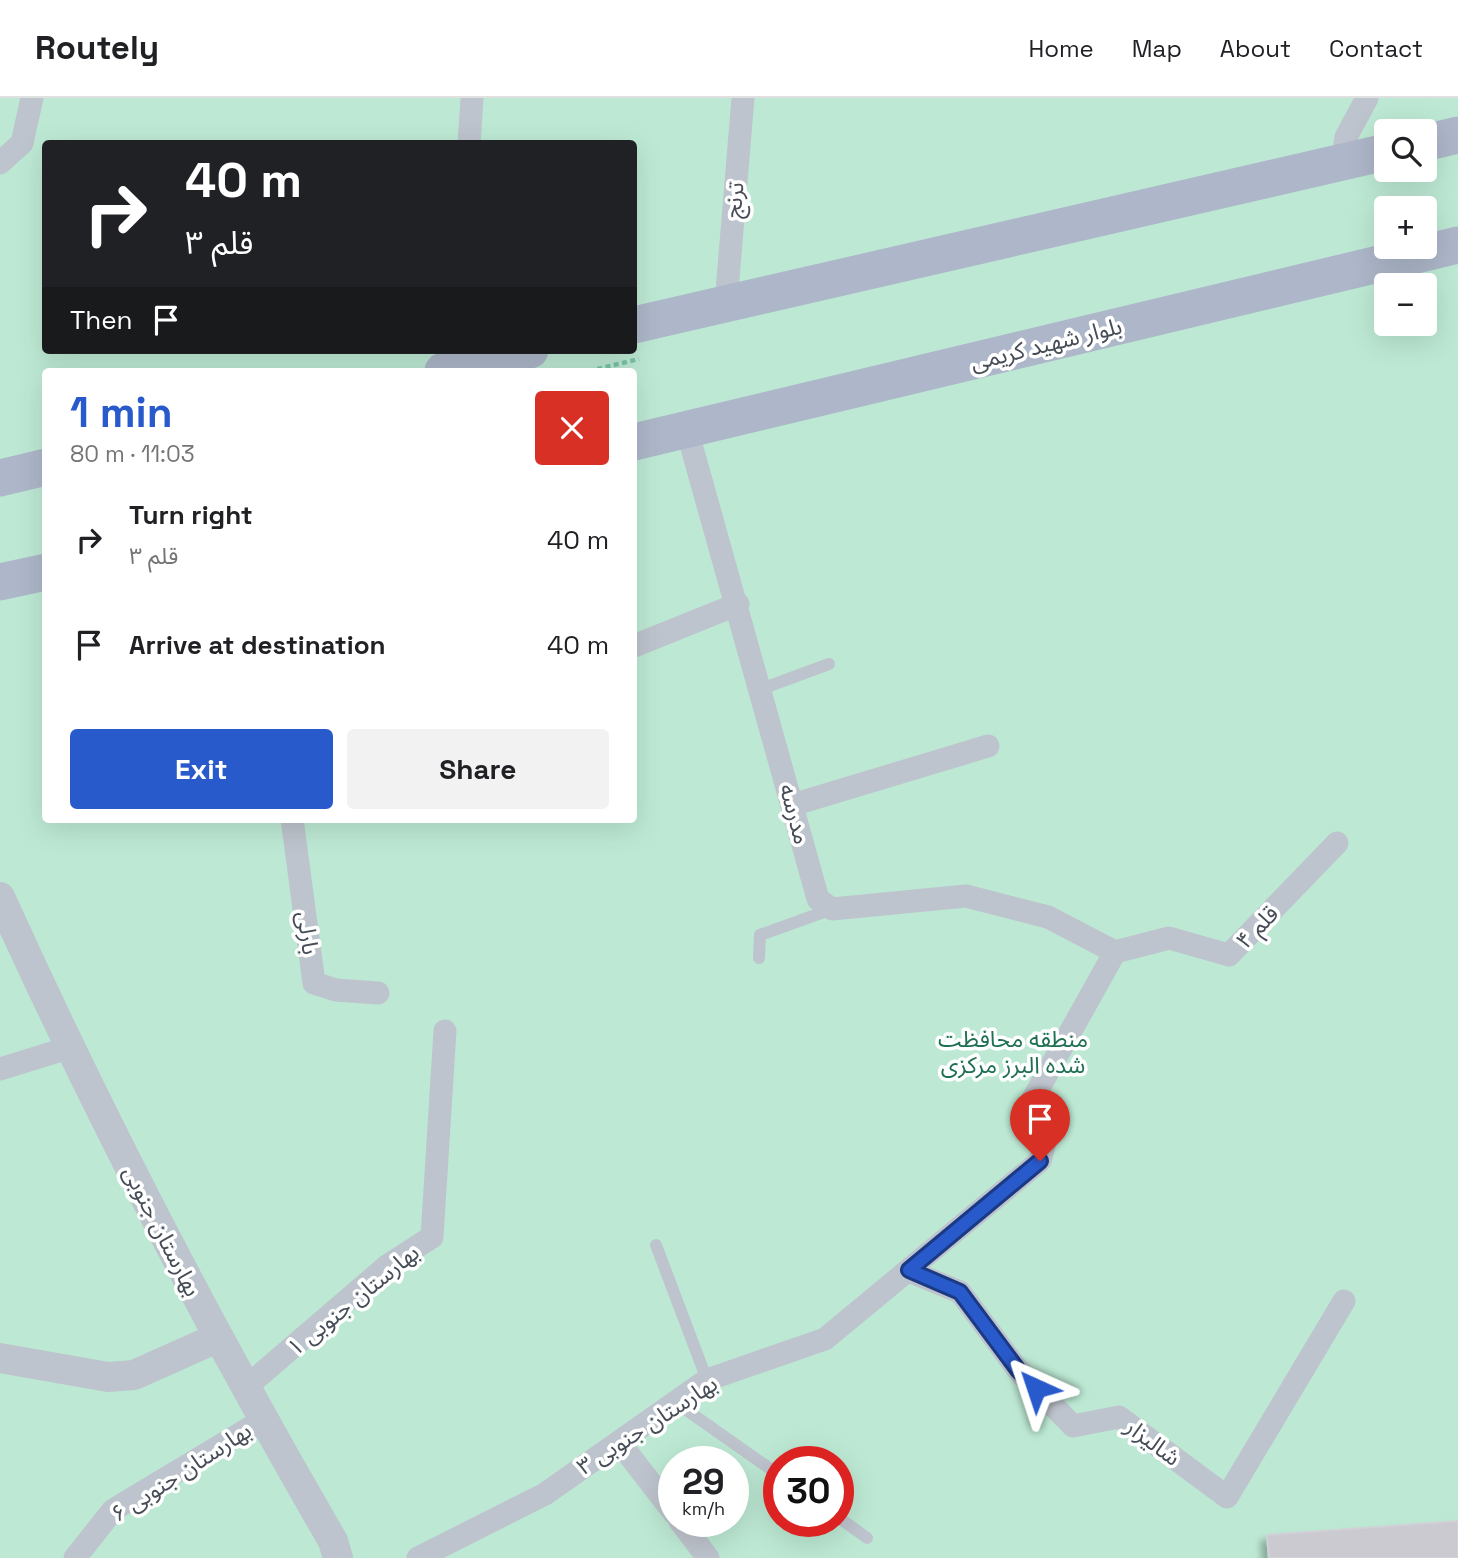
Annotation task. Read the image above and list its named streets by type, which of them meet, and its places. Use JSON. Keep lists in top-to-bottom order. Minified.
{"streets":{"main road":["بلوار شهید کریمی"],"street":["ترنج","مدرسه","قلم ۴","بارلی","بهارستان جنوبی","بهارستان جنوبی ۱","بهارستان جنوبی ۳","شالیزار","بهارستان جنوبی ۶"]},"crossings":[["بلوار شهید کریمی","مدرسه"],["قلم ۴","بهارستان جنوبی ۳"],["بهارستان جنوبی","بهارستان جنوبی ۱"],["بهارستان جنوبی","بهارستان جنوبی ۶"],["بهارستان جنوبی ۳","شالیزار"]],"parks":["منطقه محافظت شده البرز مرکزی"],"page":{"header":"Routely","nav":["Home","Map","About","Contact"],"map_buttons":["+","−"],"turn":["40 m","قلم ۳"],"then":"Then","heading":["1 min","80 m · 11:03"],"list":[{"name":"Turn right","note":"قلم ۳","value":"40 m"},{"name":"Arrive at destination","value":"40 m"}],"buttons":["Exit","Share"],"speed":"29 km/h","limit":"30"}}
